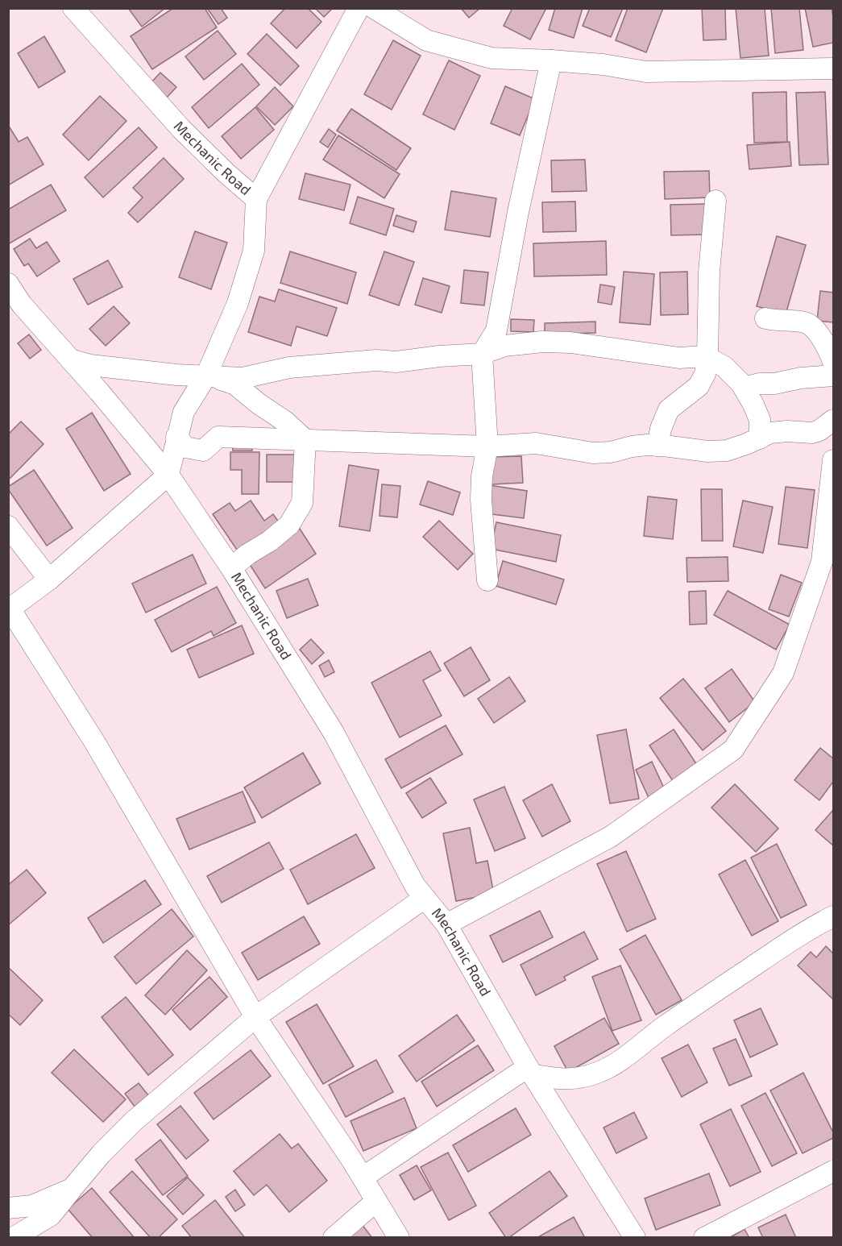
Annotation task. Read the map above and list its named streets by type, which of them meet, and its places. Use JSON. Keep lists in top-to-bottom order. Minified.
{"streets":{"street":["Mechanic Road"]}}
